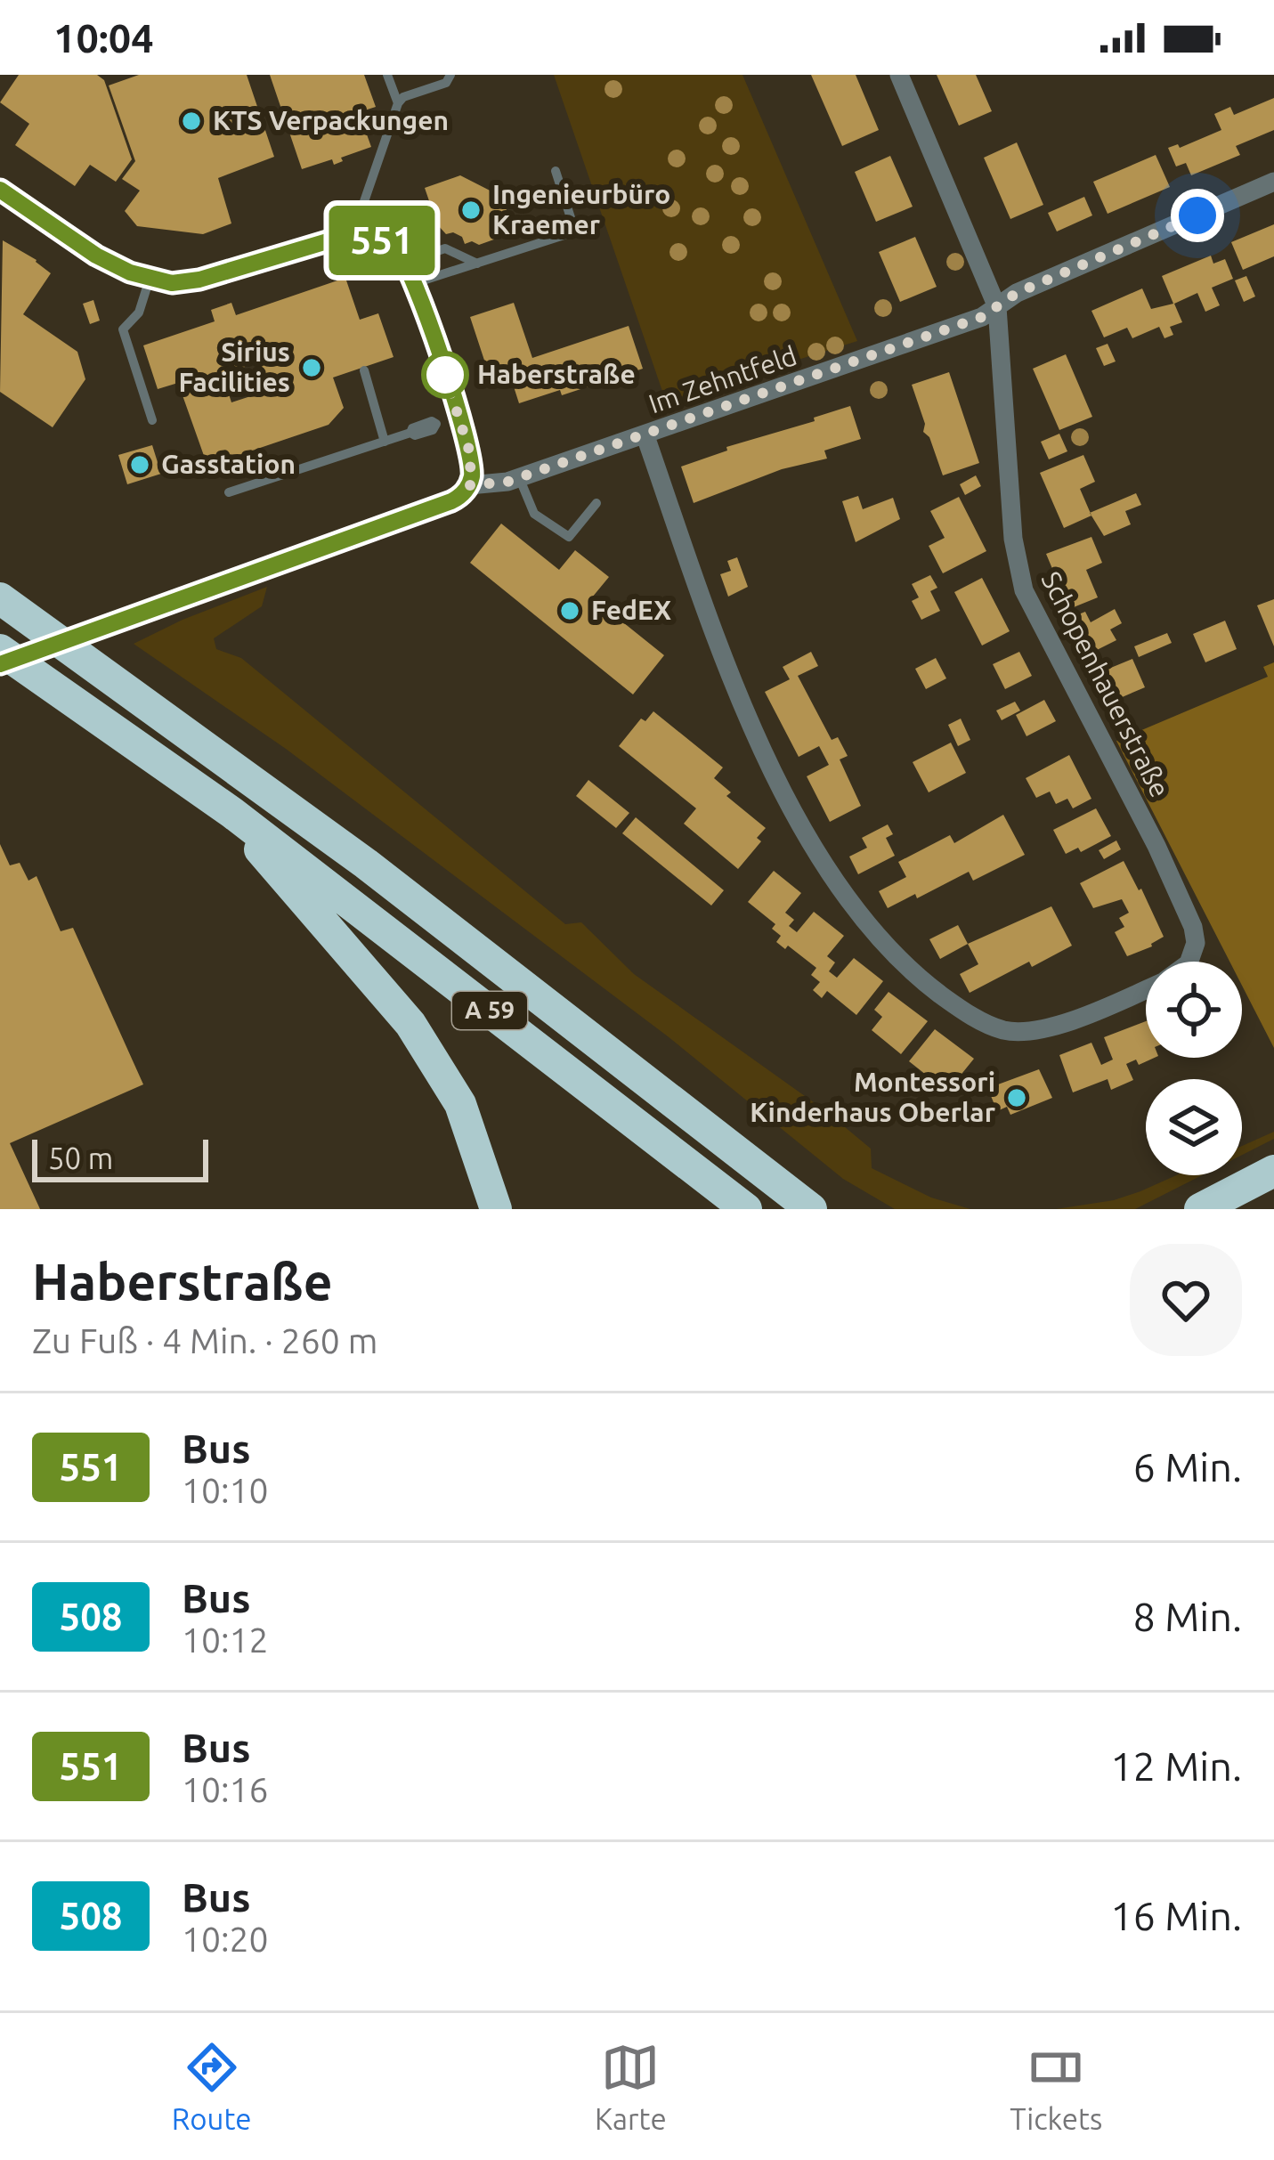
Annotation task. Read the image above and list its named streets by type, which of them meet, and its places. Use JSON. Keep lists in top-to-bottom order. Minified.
{"streets":{"highway":["A 59"],"street":["Im Zehntfeld","Schopenhauerstraße"]},"crossings":[["Im Zehntfeld","Schopenhauerstraße"]],"places":["KTS Verpackungen","Ingenieurbüro Kraemer","Sirius Facilities","Haberstraße","Gasstation","FedEX","Montessori Kinderhaus Oberlar"],"lines":["bus line 551"],"scale_bar":"50 m","page":{"status":"10:04","on_map":"551","scale":"50 m","heading":["Haberstraße","Zu Fuß · 4 Min. · 260 m"],"list":[{"mark":"551","name":"Bus","note":"10:10","value":"6 Min."},{"mark":"508","name":"Bus","note":"10:12","value":"8 Min."},{"mark":"551","name":"Bus","note":"10:16","value":"12 Min."},{"mark":"508","name":"Bus","note":"10:20","value":"16 Min."}],"tabs":["Route","Karte","Tickets"]}}
